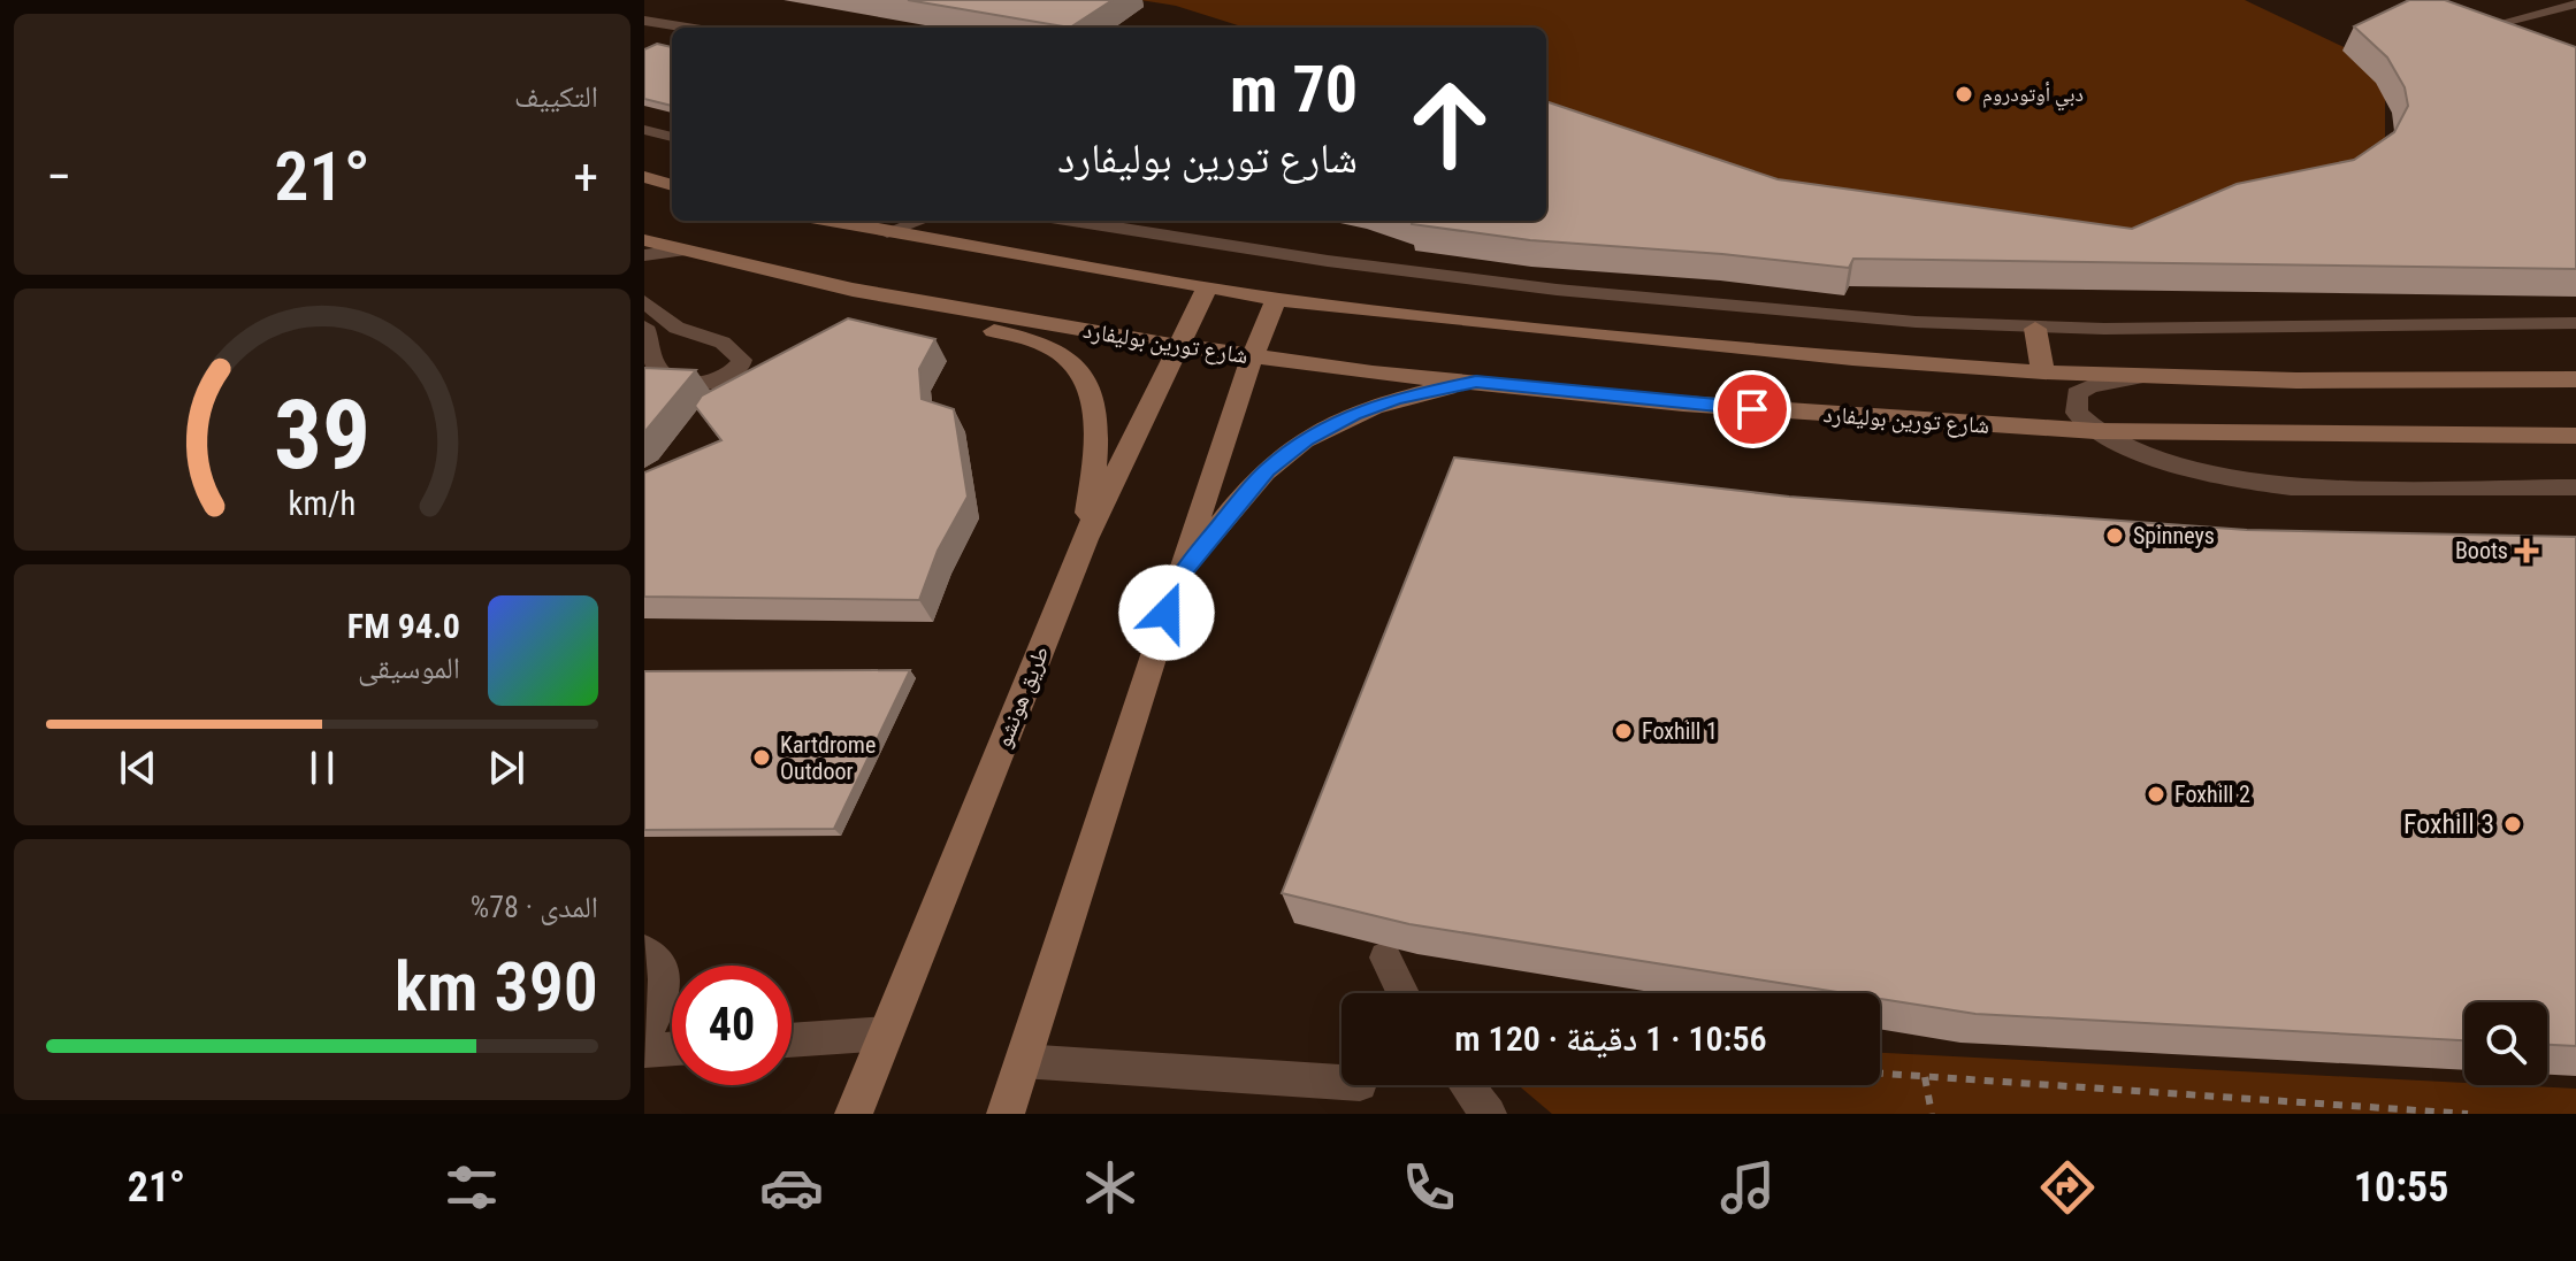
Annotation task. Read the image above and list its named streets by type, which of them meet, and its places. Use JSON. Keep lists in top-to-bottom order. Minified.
{"streets":{"main road":["شارع تورين بوليفارد","طريق هونشو"]},"crossings":[["شارع تورين بوليفارد","طريق هونشو"]],"places":{"other":["دبي أوتودروم","Spinneys","Foxhill 1","Kartdrome Outdoor","Foxhill 2","Foxhill 3"],"health":["Boots"]},"page":{"tile":["التكييف",["المدى · 78%","390 km"]],"turn":["70 m","شارع تورين بوليفارد"],"heat":["−","21°","+"],"song":["94.0 FM","الموسيقى"],"limit":"40","trip":"10:56 · 1 دقيقة · 120 m","tabs":["10:55","21°"],"gauge":["39","km/h"]}}
